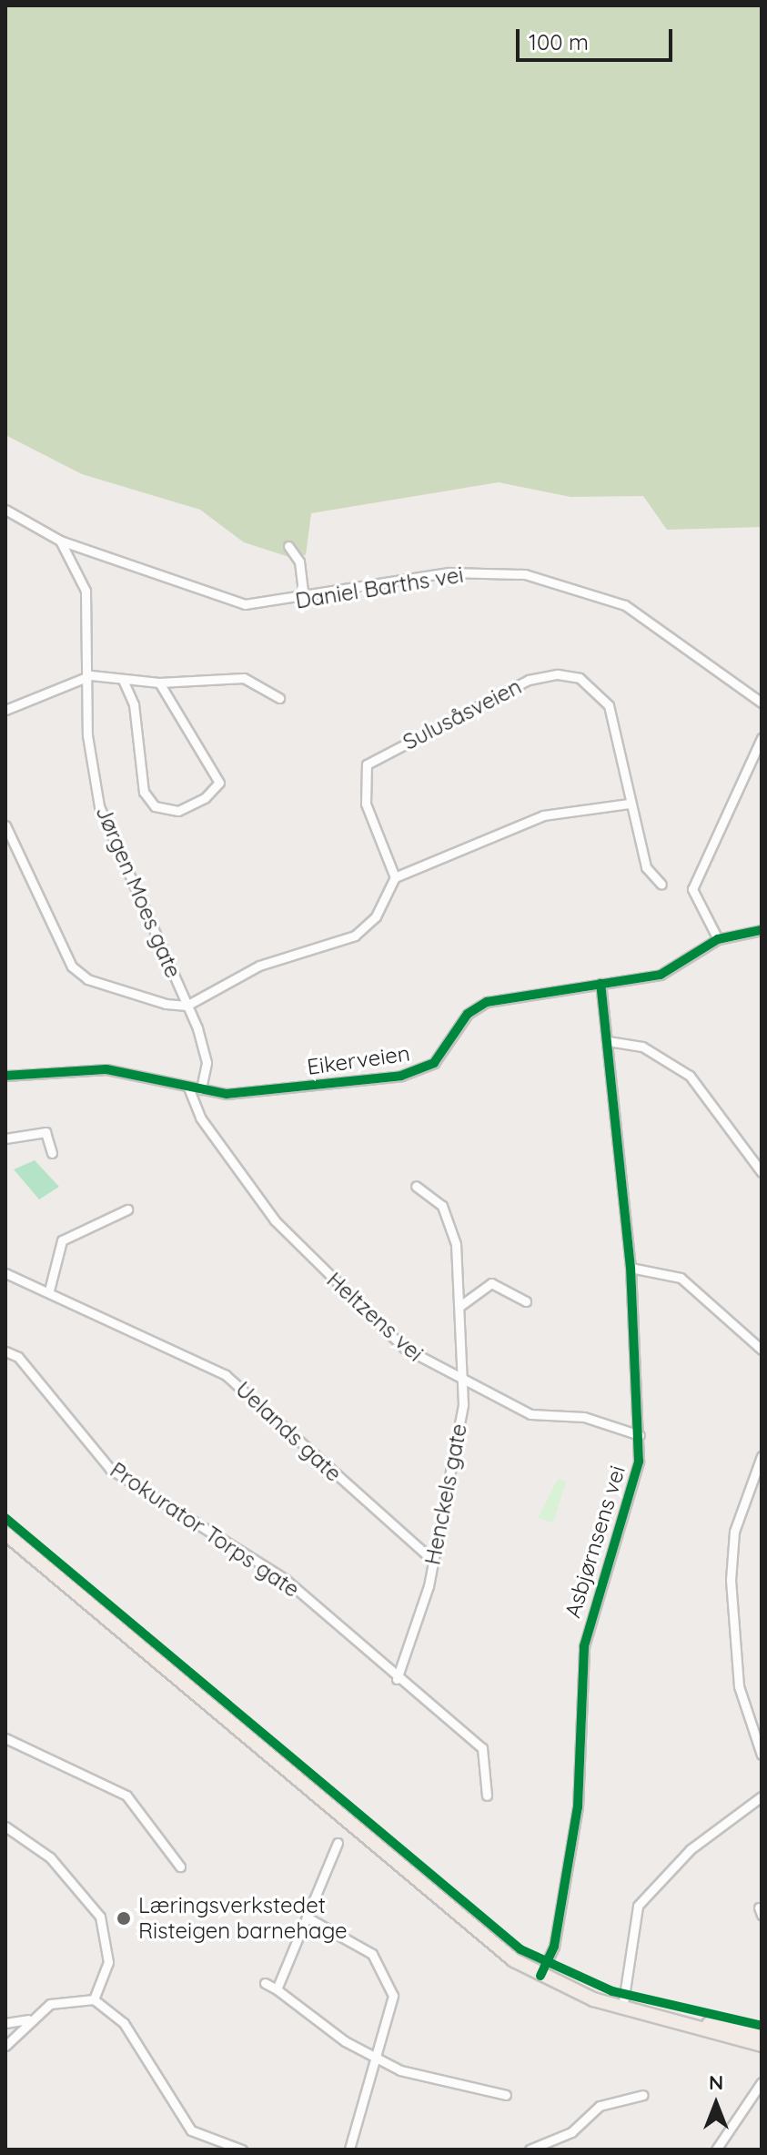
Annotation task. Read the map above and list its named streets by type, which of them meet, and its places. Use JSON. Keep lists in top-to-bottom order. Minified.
{"streets":{"street":["Daniel Barths vei","Sulusåsveien","Jørgen Moes gate","Eikerveien","Heltzens vei","Uelands gate","Henckels gate","Prokurator Torps gate","Asbjørnsens vei"]},"crossings":[["Daniel Barths vei","Jørgen Moes gate"],["Jørgen Moes gate","Eikerveien"],["Eikerveien","Heltzens vei"],["Eikerveien","Asbjørnsens vei"],["Heltzens vei","Henckels gate"],["Heltzens vei","Asbjørnsens vei"],["Uelands gate","Henckels gate"],["Henckels gate","Prokurator Torps gate"]],"places":["Læringsverkstedet Risteigen barnehage"],"scale_bar":"100 m","north":"top"}
